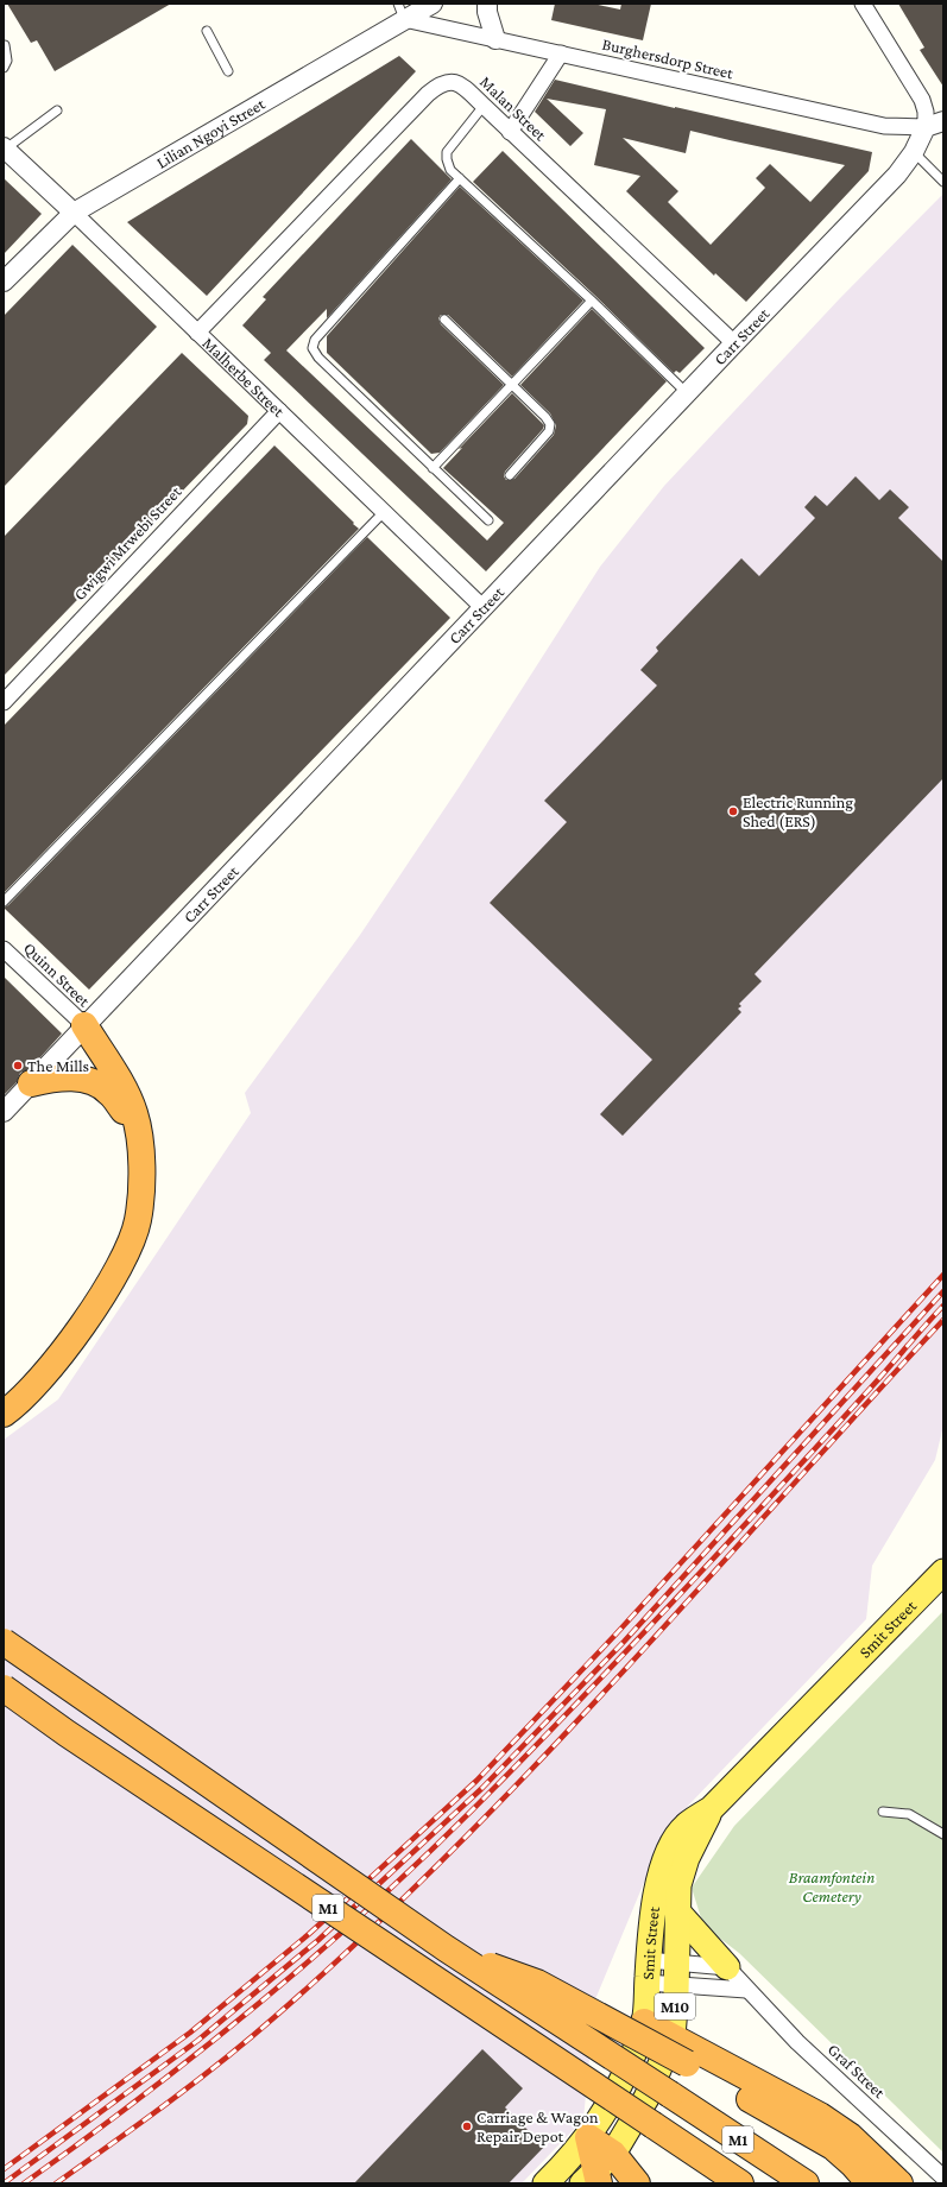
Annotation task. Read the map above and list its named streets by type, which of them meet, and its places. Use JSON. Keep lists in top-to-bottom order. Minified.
{"streets":{"highway":["M1"],"main road":["Smit Street","M10"],"street":["Burghersdorp Street","Malan Street","Lilian Ngoyi Street","Carr Street","Malherbe Street","Gwigwi Mrwebi Street","Quinn Street","Graf Street"]},"crossings":[["Burghersdorp Street","Lilian Ngoyi Street"],["Burghersdorp Street","Carr Street"],["Malan Street","Carr Street"],["Malan Street","Malherbe Street"],["Lilian Ngoyi Street","Malherbe Street"],["Carr Street","Malherbe Street"],["Carr Street","Quinn Street"],["Malherbe Street","Gwigwi Mrwebi Street"]],"parks":["Braamfontein Cemetery"],"places":["Electric Running Shed (ERS)","The Mills","Carriage & Wagon Repair Depot"]}
